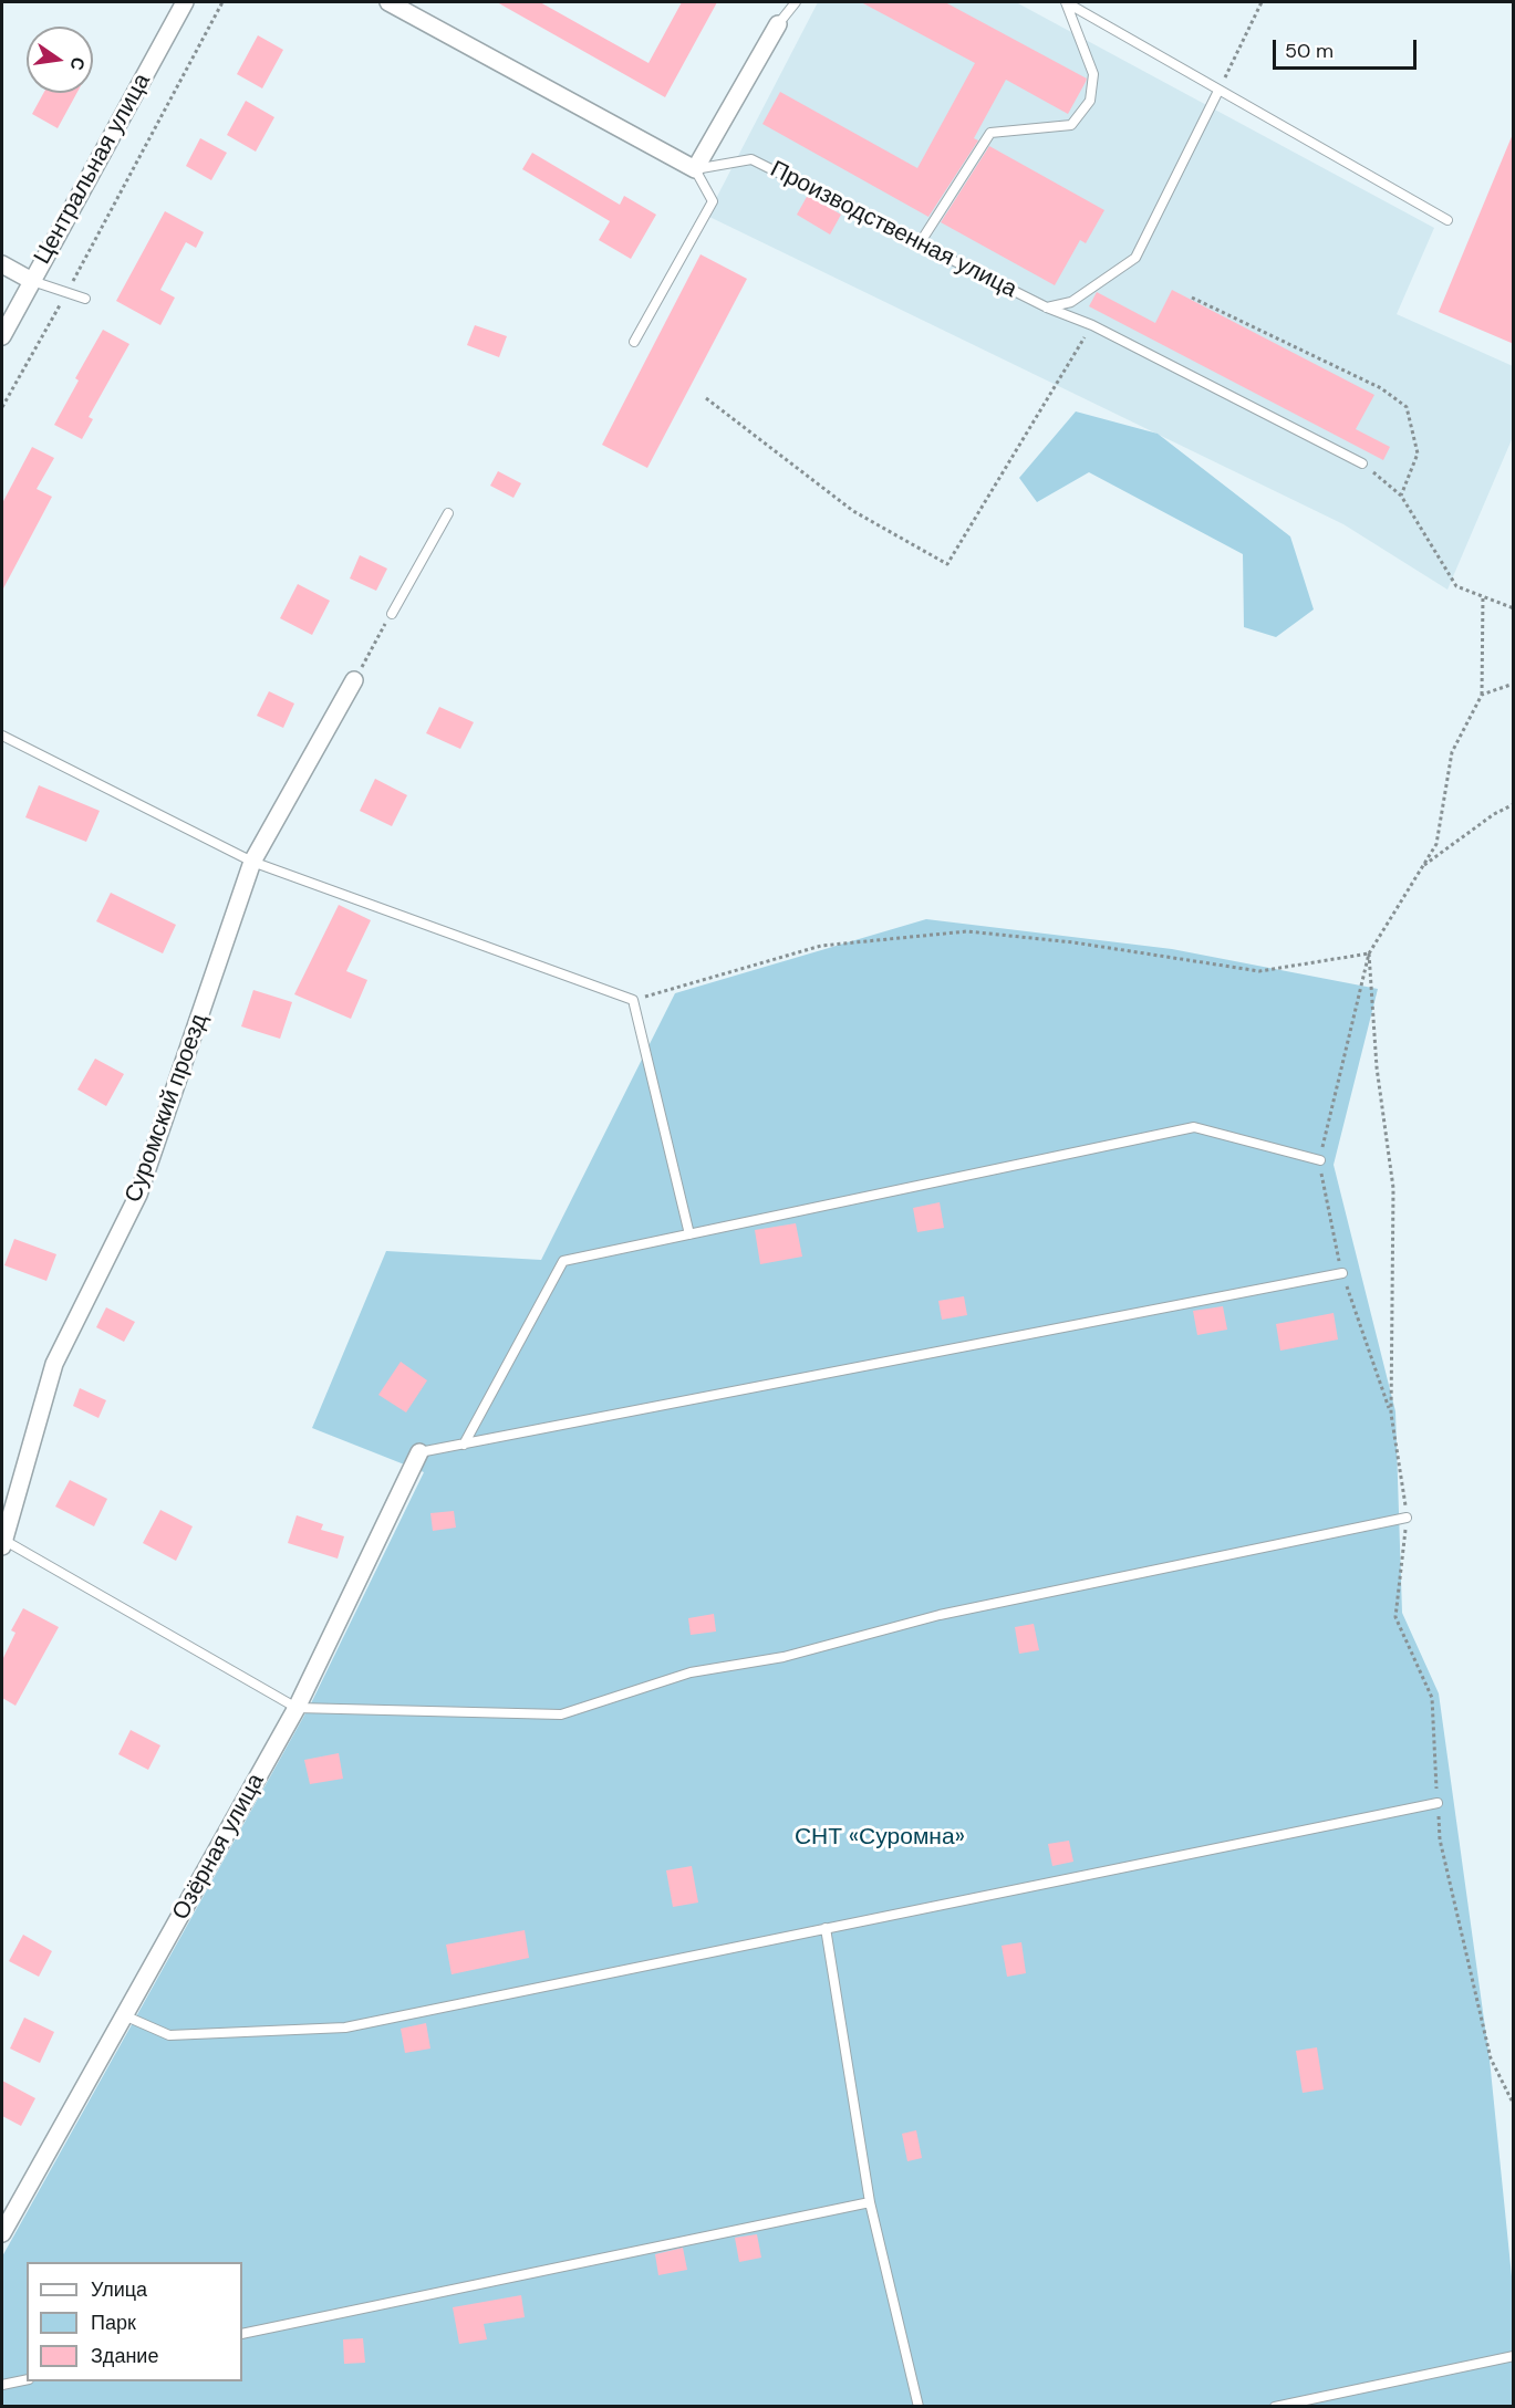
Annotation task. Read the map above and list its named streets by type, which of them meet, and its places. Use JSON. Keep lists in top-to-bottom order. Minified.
{"streets":{"street":["Центральная улица","Суромский проезд","Озёрная улица"],"lane":["Производственная улица"]},"parks":["СНТ «Суромна»"],"legend":["Улица","Парк","Здание"],"scale_bar":"50 m","north":"right"}
